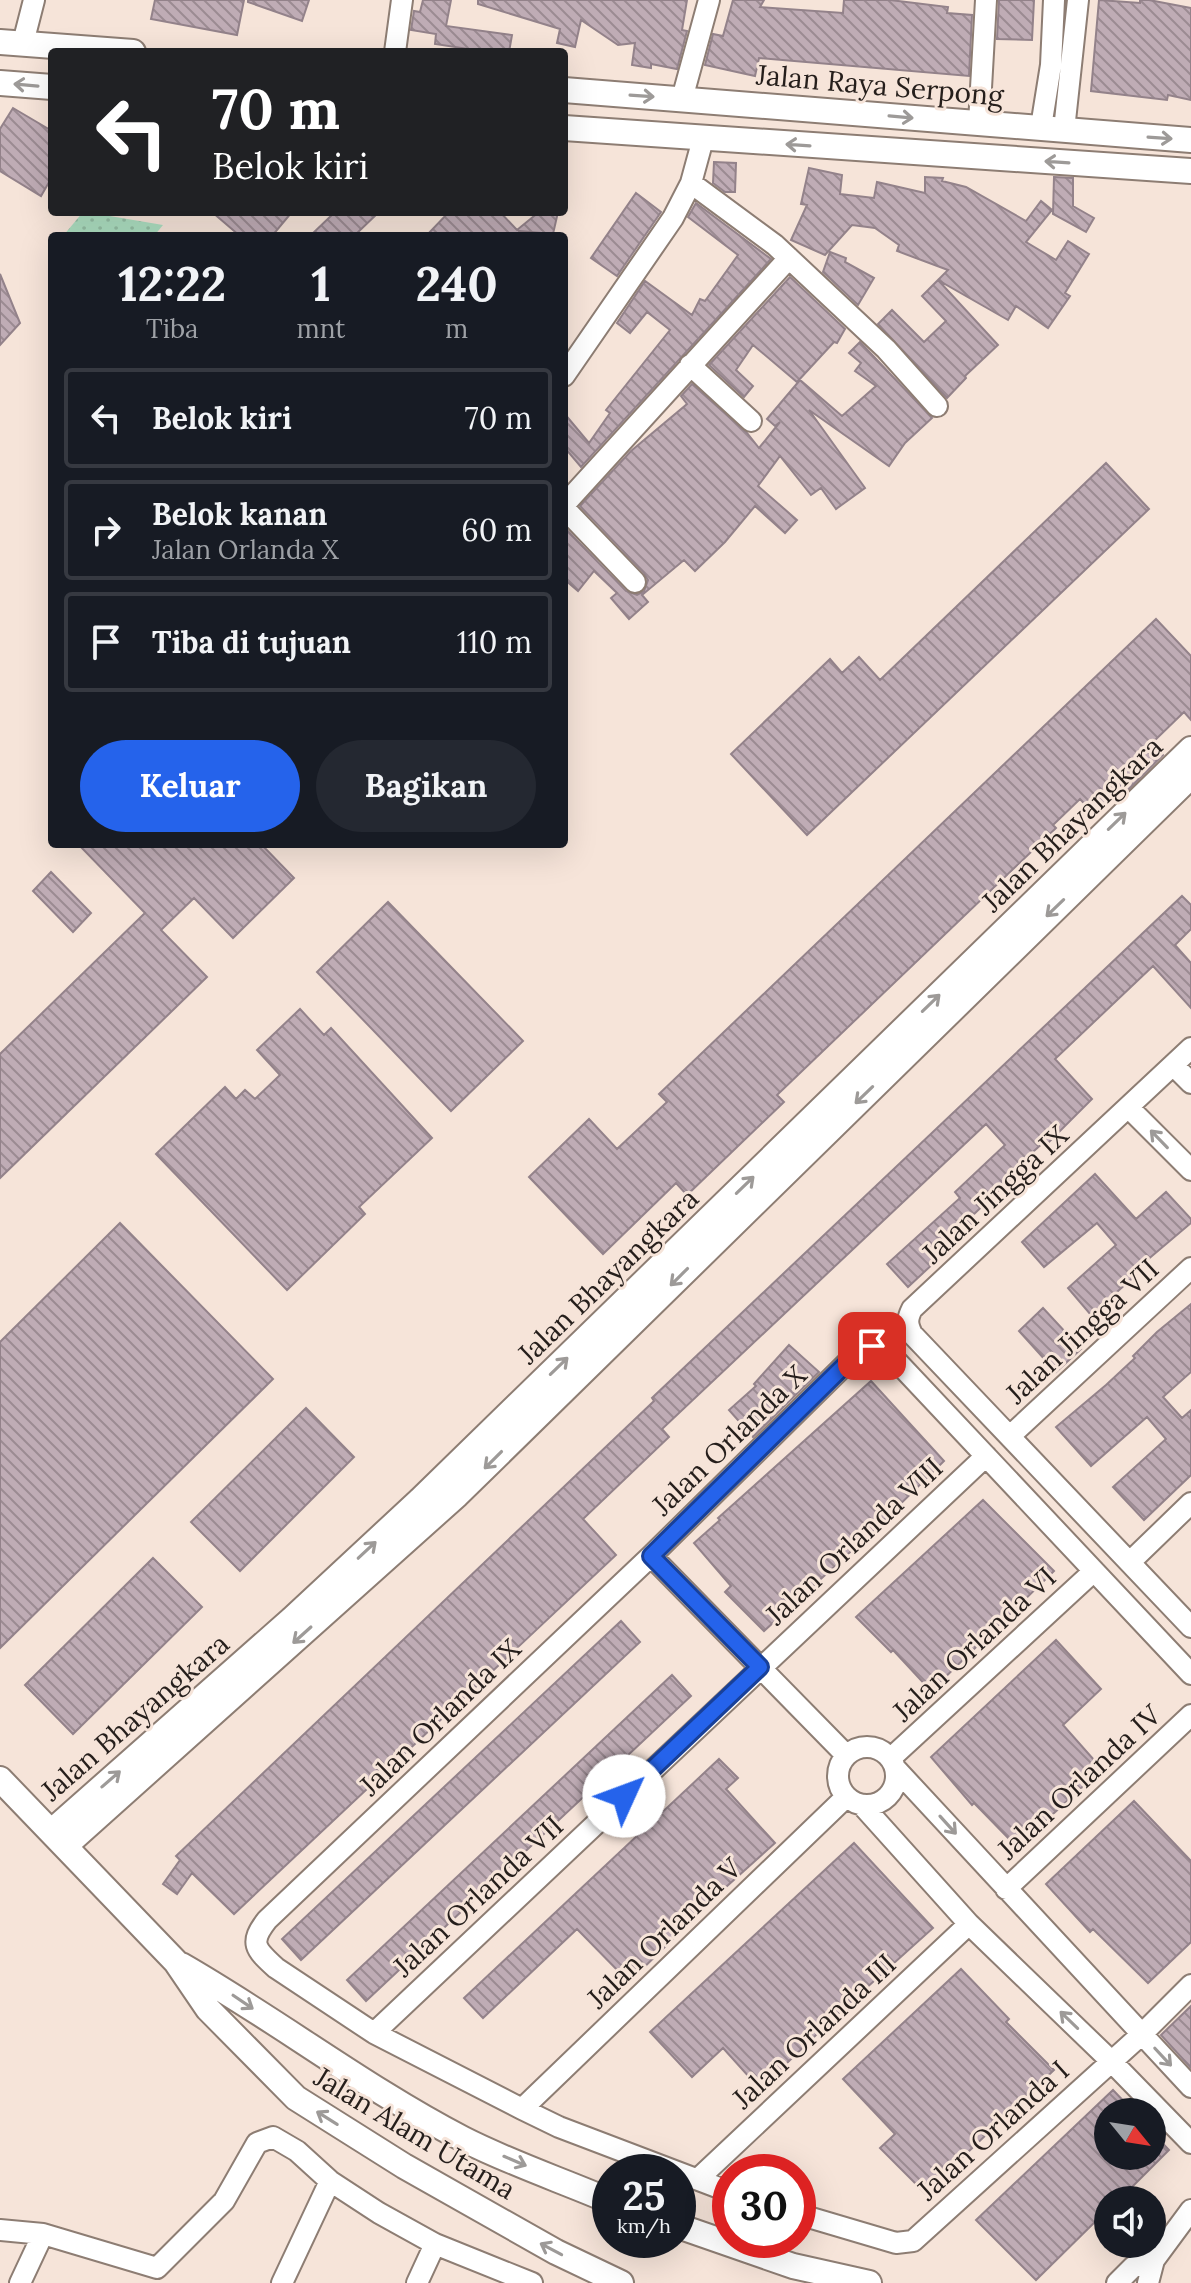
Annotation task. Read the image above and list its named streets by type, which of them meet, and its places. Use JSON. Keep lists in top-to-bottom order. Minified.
{"streets":{"main road":["Jalan Raya Serpong","Jalan Bhayangkara","Jalan Alam Utama"],"street":["Jalan Jingga IX","Jalan Jingga VII","Jalan Orlanda X","Jalan Orlanda VIII","Jalan Orlanda VI","Jalan Orlanda IX","Jalan Orlanda IV","Jalan Orlanda VII","Jalan Orlanda V","Jalan Orlanda III","Jalan Orlanda I"]},"crossings":[["Jalan Bhayangkara","Jalan Alam Utama"],["Jalan Jingga IX","Jalan Jingga VII"],["Jalan Orlanda X","Jalan Orlanda VIII"],["Jalan Orlanda X","Jalan Orlanda IX"],["Jalan Orlanda VIII","Jalan Orlanda VII"],["Jalan Orlanda VI","Jalan Orlanda V"],["Jalan Orlanda IX","Jalan Orlanda VII"]],"north":"bottom right","page":{"turn":["70 m","Belok kiri"],"eta":["12:22","Tiba","1","mnt","240","m"],"list":[{"name":"Belok kiri","value":"70 m"},{"name":"Belok kanan","note":"Jalan Orlanda X","value":"60 m"},{"name":"Tiba di tujuan","value":"110 m"}],"buttons":["Keluar","Bagikan"],"speed":"25 km/h","limit":"30"}}
